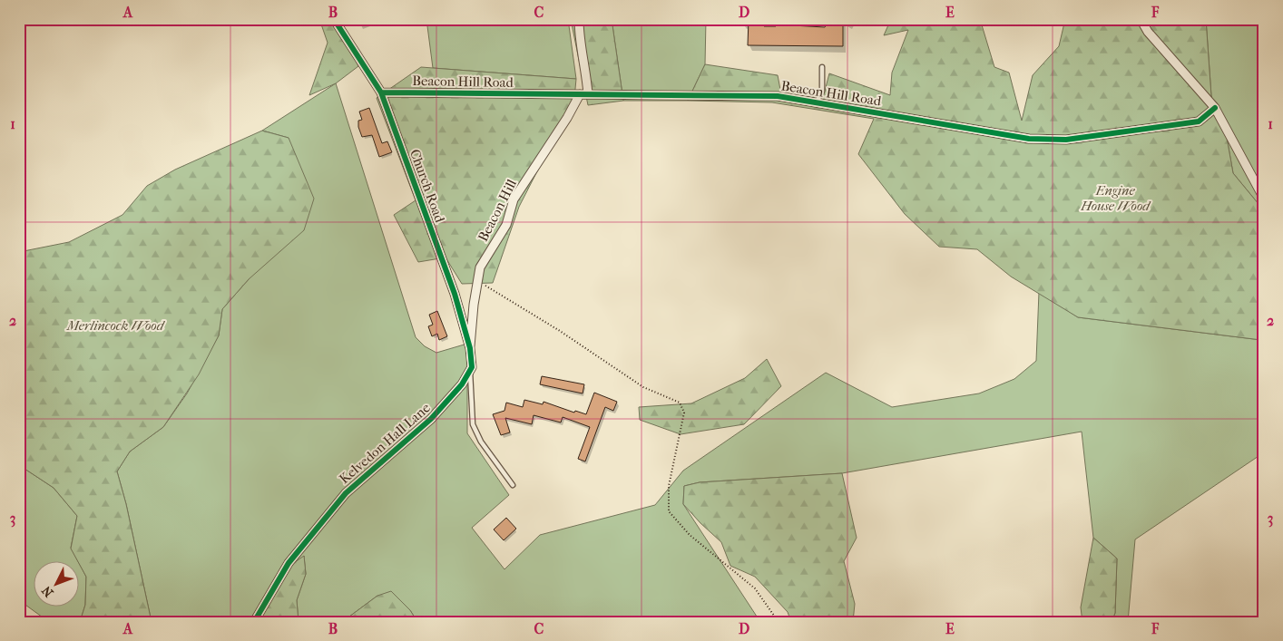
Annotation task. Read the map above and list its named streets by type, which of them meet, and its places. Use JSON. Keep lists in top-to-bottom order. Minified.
{"streets":{"street":["Beacon Hill Road","Church Road","Beacon Hill","Kelvedon Hall Lane"]},"crossings":[["Beacon Hill Road","Church Road"],["Beacon Hill Road","Beacon Hill"],["Church Road","Beacon Hill"],["Church Road","Kelvedon Hall Lane"]],"parks":["Engine House Wood","Merlincock Wood"],"north":"bottom left","grid":{"columns":["A","B","C","D","E","F"],"rows":["1","2","3"]}}
